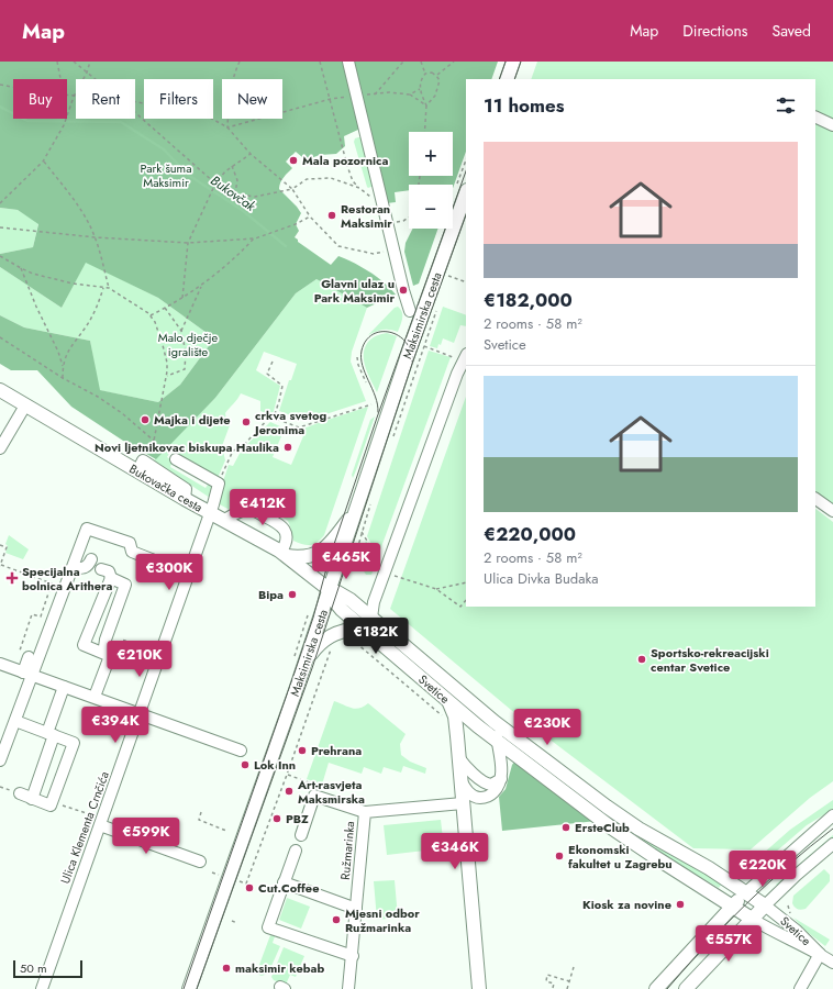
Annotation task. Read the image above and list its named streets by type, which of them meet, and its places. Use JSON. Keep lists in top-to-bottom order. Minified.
{"streets":{"main road":["Maksimirska cesta","Bukovačka cesta","Svetice"],"street":["Ulica Klementa Crnčića","Ružmarinka"]},"crossings":[["Maksimirska cesta","Bukovačka cesta"],["Maksimirska cesta","Svetice"],["Bukovačka cesta","Svetice"],["Bukovačka cesta","Ulica Klementa Crnčića"]],"water":["Bukovčak"],"parks":["Park šuma Maksimir","Malo dječje igralište"],"places":{"other":["Mala pozornica","Restoran Maksimir","Glavni ulaz u Park Maksimir","Majka i dijete","crkva svetog Jeronima","Novi ljetnikovac biskupa Haulika","Bipa","Sportsko-rekreacijski centar Svetice","Prehrana","Lok Inn","Art-rasvjeta Maksmirska","PBZ","ErsteClub","Ekonomski fakultet u Zagrebu","Cut.Coffee","Kiosk za novine","Mjesni odbor Ružmarinka","maksimir kebab"],"health":["Specijalna bolnica Arithera"]},"scale_bar":"50 m","page":{"header":"Map","nav":["Map","Directions","Saved"],"chip":["Buy","Rent","Filters","New"],"heading":"11 homes","map_buttons":["+","−"],"list":[{"name":"€182,000","note":"2 rooms · 58 m² · Svetice"},{"name":"€220,000","note":"2 rooms · 58 m² · Ulica Divka Budaka"}],"price":["€412K","€465K","€300K","€182K","€210K","€394K","€230K","€599K","€346K","€220K","€557K"],"scale":"50 m"}}
